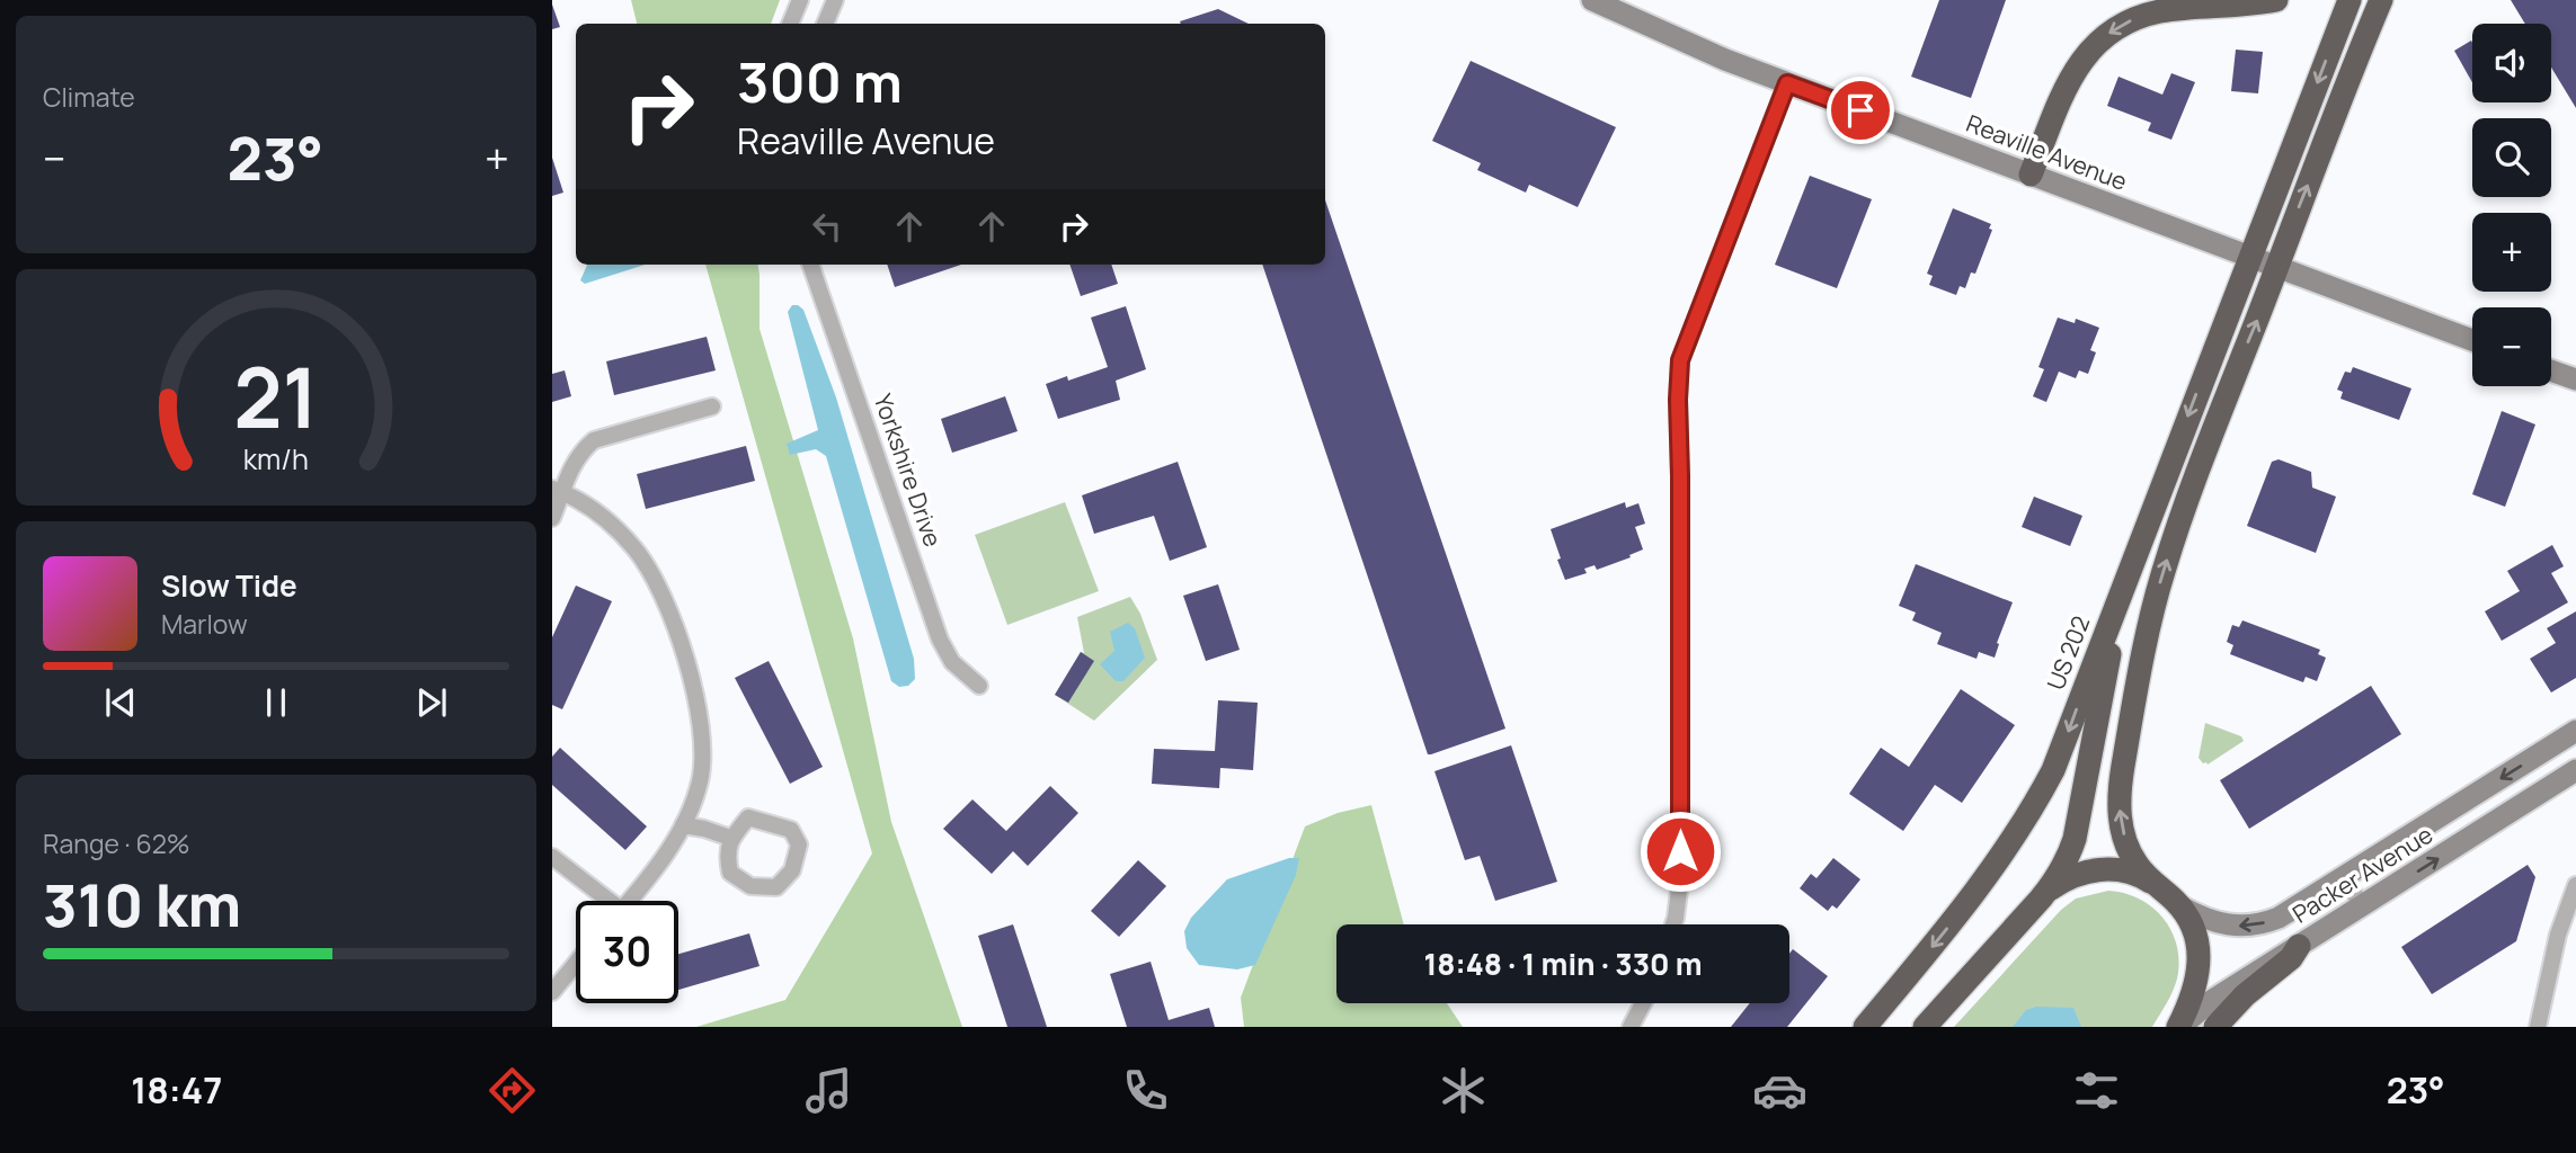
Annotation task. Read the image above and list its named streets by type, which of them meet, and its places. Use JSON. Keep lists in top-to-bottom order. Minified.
{"streets":{"highway":["US 202"],"street":["Reaville Avenue","Yorkshire Drive","Packer Avenue"]},"crossings":[["Reaville Avenue","US 202"]],"page":{"tile":["Climate",["Range · 62%","310 km"]],"map_buttons":["+","−"],"turn":["300 m","Reaville Avenue"],"heat":["−","23°","+"],"song":["Slow Tide","Marlow"],"limit":"30","trip":"18:48 · 1 min · 330 m","tabs":["18:47","23°"],"gauge":["21","km/h"]}}
